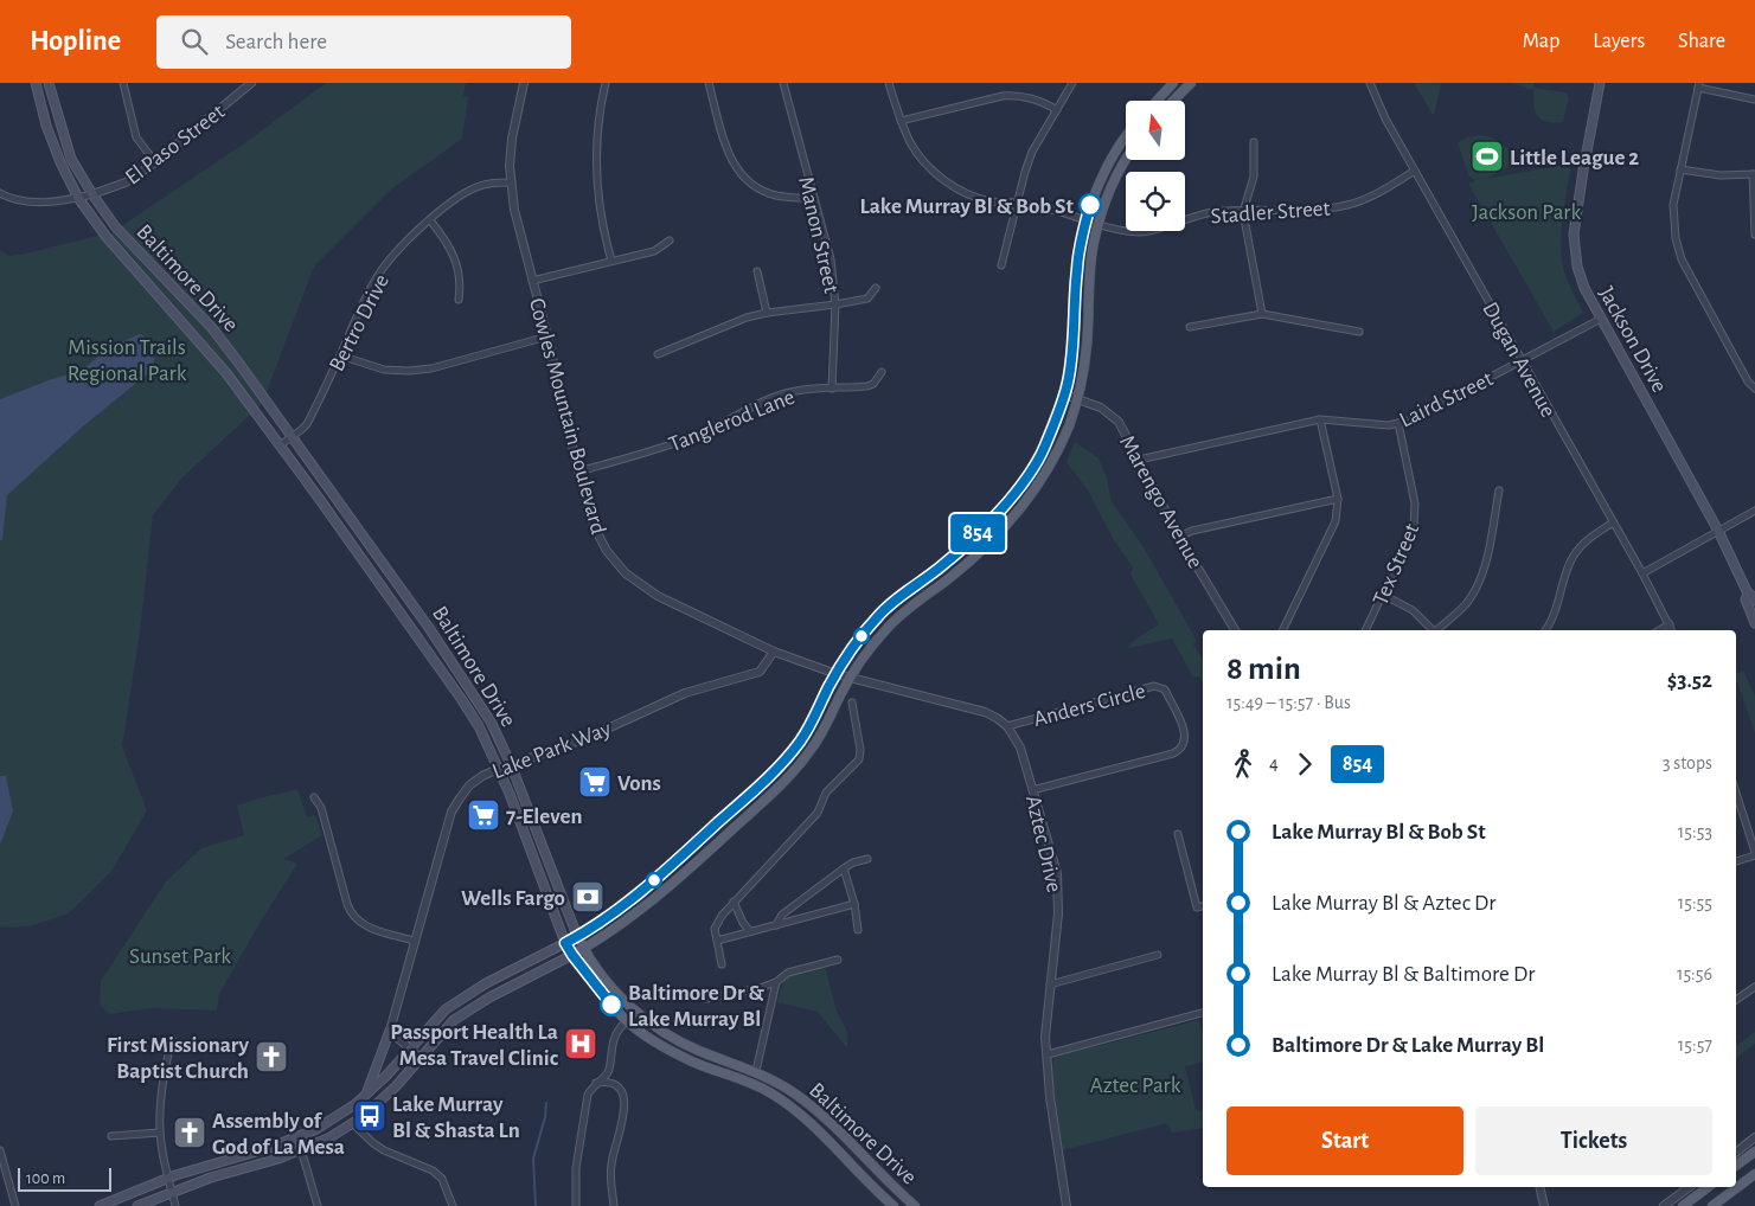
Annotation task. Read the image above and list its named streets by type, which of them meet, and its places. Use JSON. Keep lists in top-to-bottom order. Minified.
{"streets":{"main road":["Baltimore Drive","Jackson Drive"],"street":["El Paso Street","Stadler Street","Manon Street","Bertro Drive","Dugan Avenue","Laird Street","Cowles Mountain Boulevard","Tanglerod Lane","Marengo Avenue","Tex Street","Anders Circle","Lake Park Way","Aztec Drive"]},"crossings":[["El Paso Street","Baltimore Drive"],["Stadler Street","Dugan Avenue"],["Manon Street","Tanglerod Lane"],["Baltimore Drive","Bertro Drive"],["Baltimore Drive","Lake Park Way"],["Bertro Drive","Cowles Mountain Boulevard"],["Jackson Drive","Laird Street"],["Dugan Avenue","Laird Street"],["Laird Street","Marengo Avenue"],["Laird Street","Tex Street"],["Cowles Mountain Boulevard","Tanglerod Lane"],["Cowles Mountain Boulevard","Lake Park Way"],["Anders Circle","Aztec Drive"]],"parks":["Jackson Park","Mission Trails Regional Park","Sunset Park","Aztec Park"],"places":{"sports":["Little League 2"],"other":["Lake Murray Bl & Bob St","Baltimore Dr & Lake Murray Bl"],"supermarket":["Vons","7-Eleven"],"bank":["Wells Fargo"],"hospital":["Passport Health La Mesa Travel Clinic"],"church":["First Missionary Baptist Church","Assembly of God of La Mesa"],"bus stop":["Lake Murray Bl & Shasta Ln"]},"lines":["bus line 854"],"scale_bar":"100 m","north":"top","page":{"header":"Hopline","search":"Search here","nav":["Map","Layers","Share"],"on_map":"854","heading":["8 min","15:49 – 15:57 · Bus","$3.52"],"legs":["4","854","3 stops"],"list":[{"name":"Lake Murray Bl & Bob St","value":"15:53"},{"name":"Lake Murray Bl & Aztec Dr","value":"15:55"},{"name":"Lake Murray Bl & Baltimore Dr","value":"15:56"},{"name":"Baltimore Dr & Lake Murray Bl","value":"15:57"}],"buttons":["Start","Tickets"],"scale":"100 m"}}
